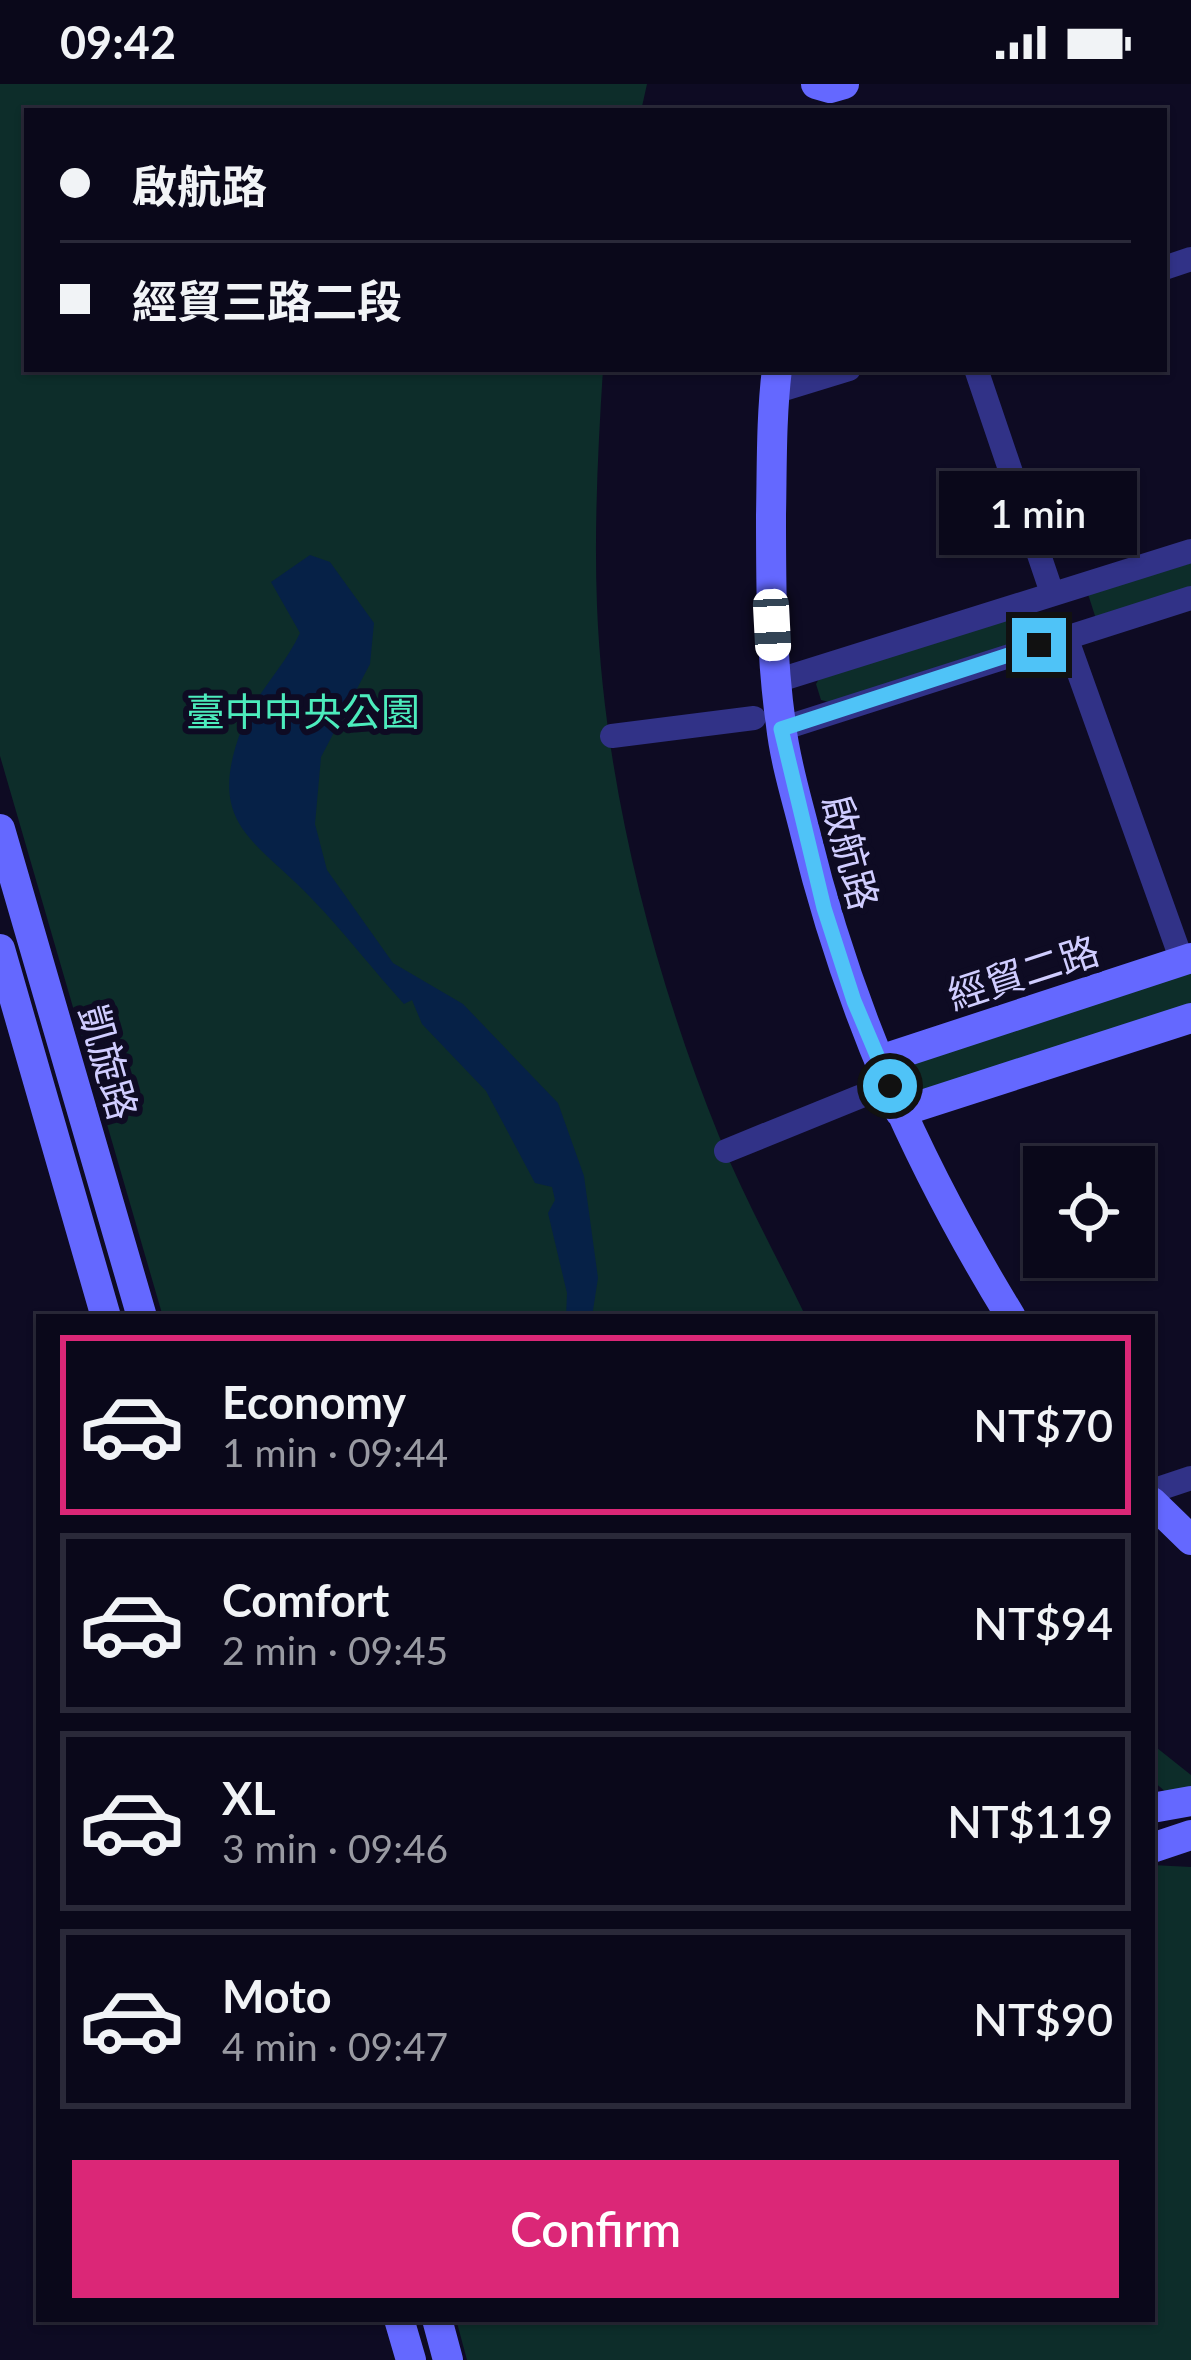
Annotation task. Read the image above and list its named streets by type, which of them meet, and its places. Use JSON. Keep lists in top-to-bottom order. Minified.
{"streets":{"street":["啟航路","經貿二路","凱旋路"]},"crossings":[["啟航路","經貿二路"]],"parks":["臺中中央公園"],"page":{"status":"09:42","banner":["啟航路","經貿三路二段"],"bubble":"1 min","list":[{"name":"Economy","note":"1 min · 09:44","value":"NT$70"},{"name":"Comfort","note":"2 min · 09:45","value":"NT$94"},{"name":"XL","note":"3 min · 09:46","value":"NT$119"},{"name":"Moto","note":"4 min · 09:47","value":"NT$90"}],"buttons":"Confirm"}}
